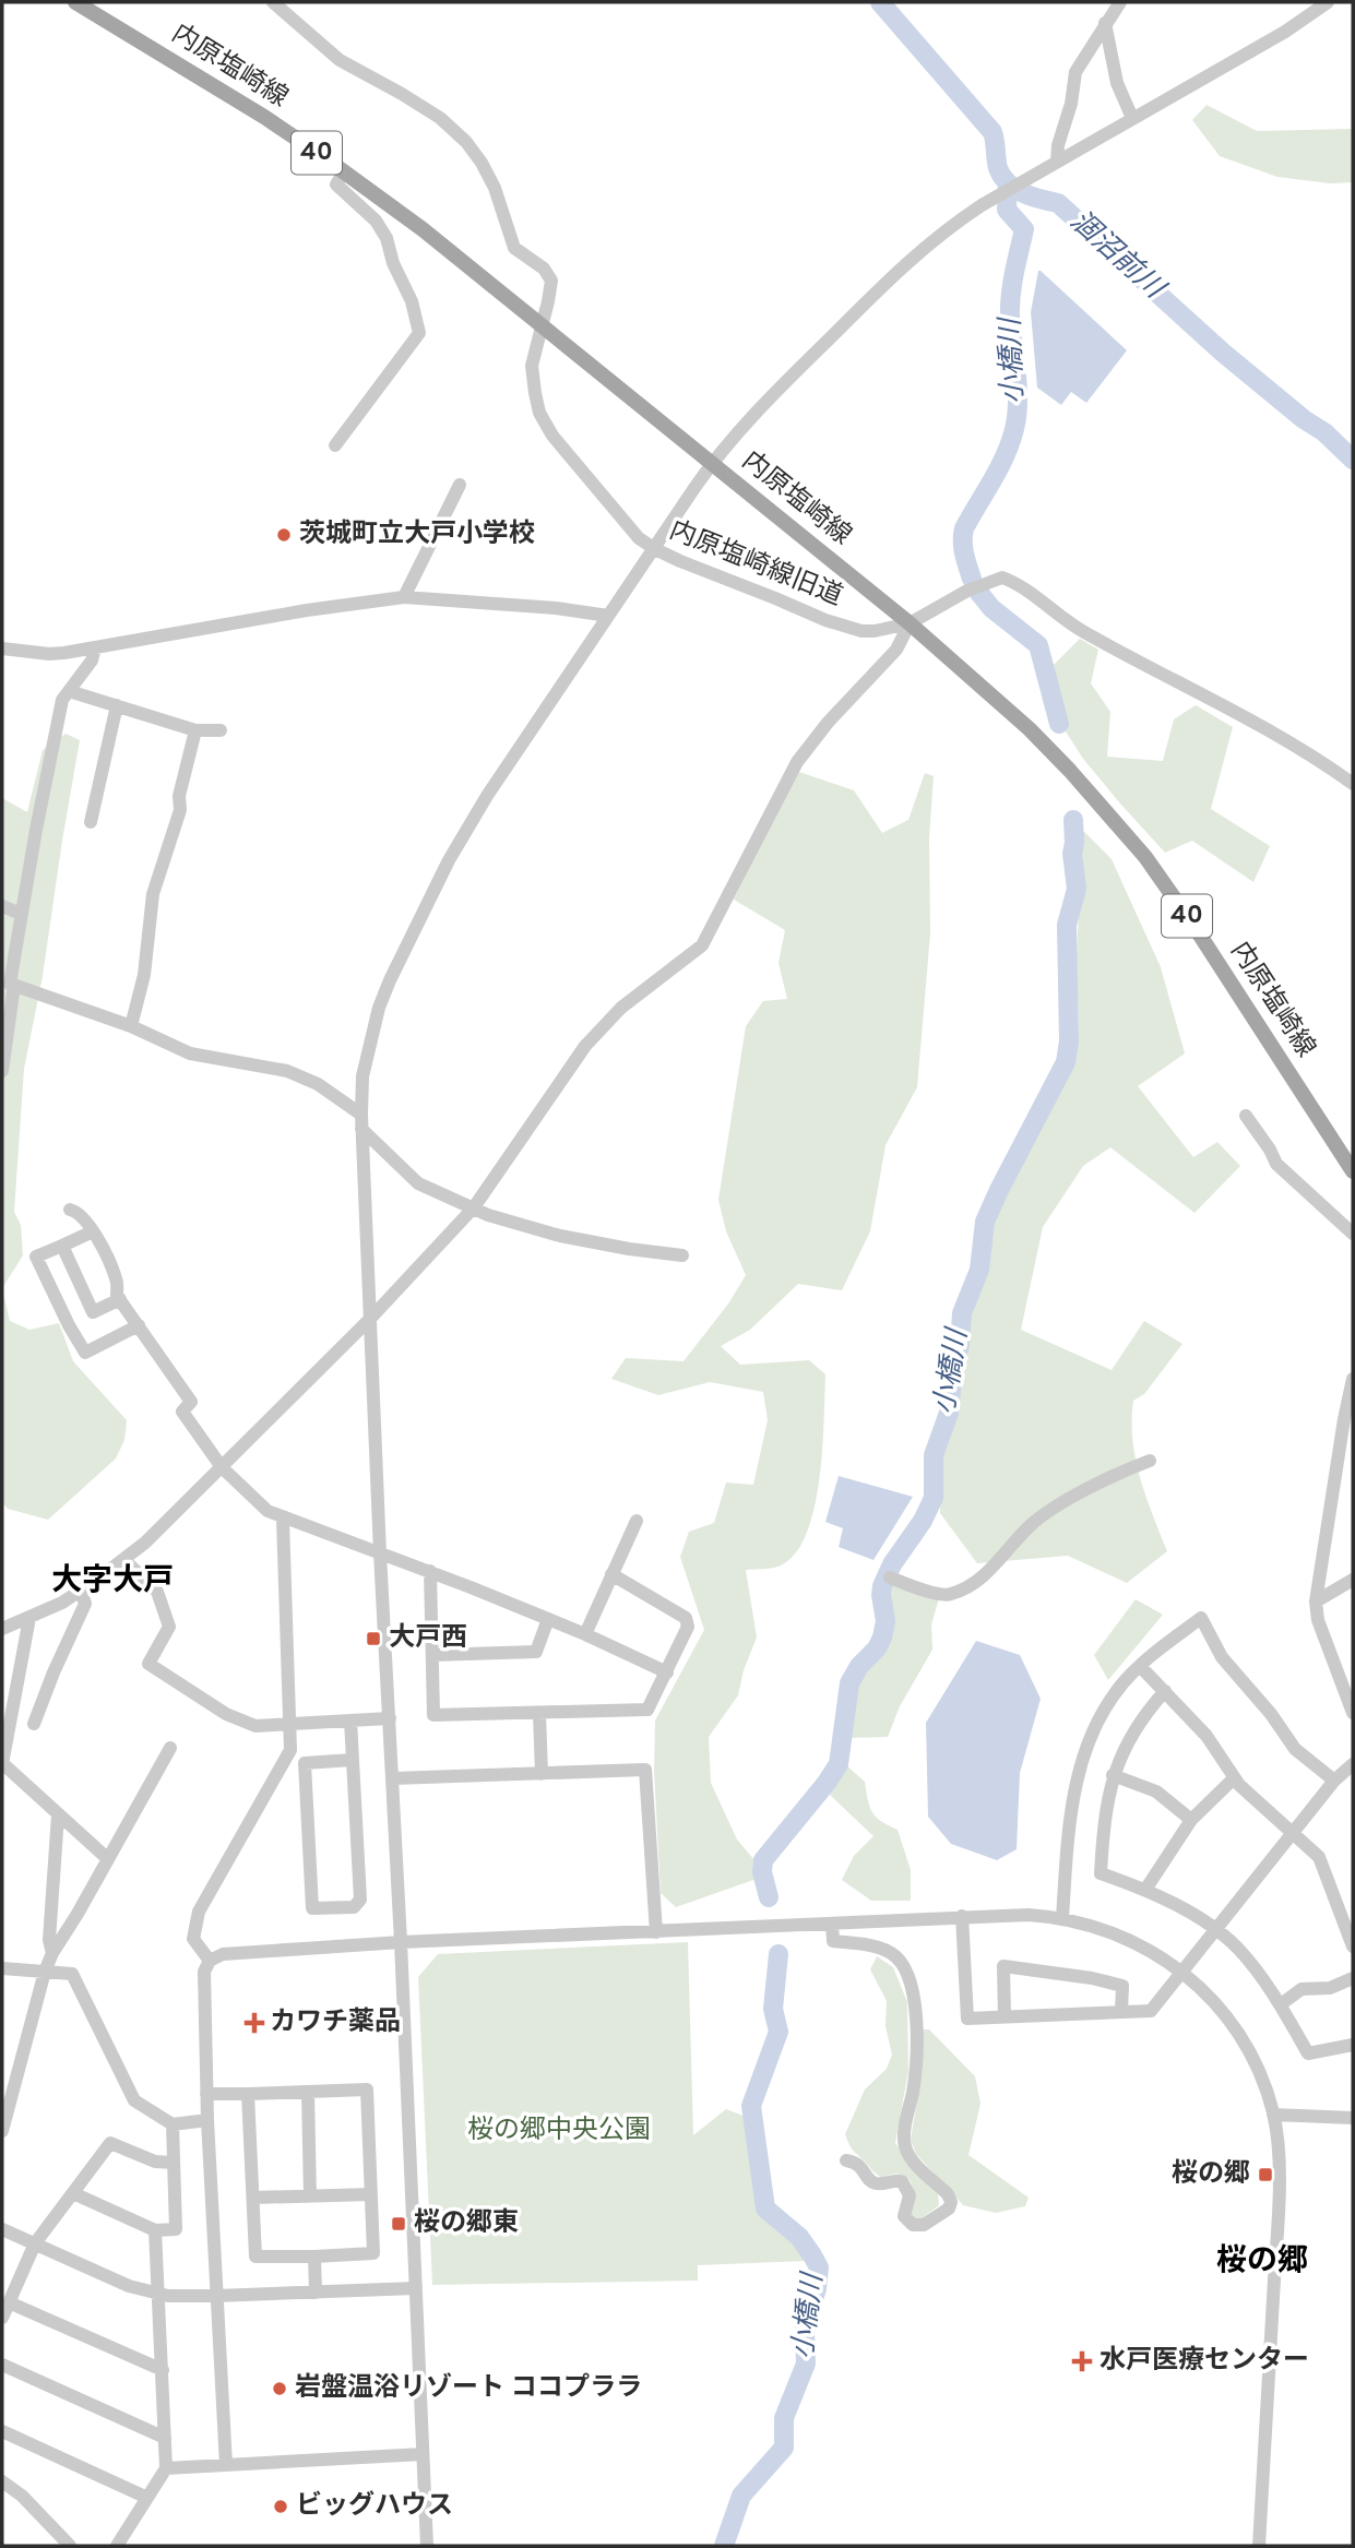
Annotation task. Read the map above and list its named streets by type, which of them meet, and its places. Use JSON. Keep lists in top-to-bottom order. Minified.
{"streets":{"main road":["内原塩崎線","40"],"street":["内原塩崎線旧道"]},"crossings":[["内原塩崎線","内原塩崎線旧道"]],"districts":["大字大戸","桜の郷"],"water":["涸沼前川","小橋川"],"parks":["桜の郷中央公園"],"places":{"other":["茨城町立大戸小学校","岩盤温浴リゾート ココプララ","ビッグハウス"],"transit":["大戸西","桜の郷","桜の郷東"],"health":["カワチ薬品","水戸医療センター"]}}
